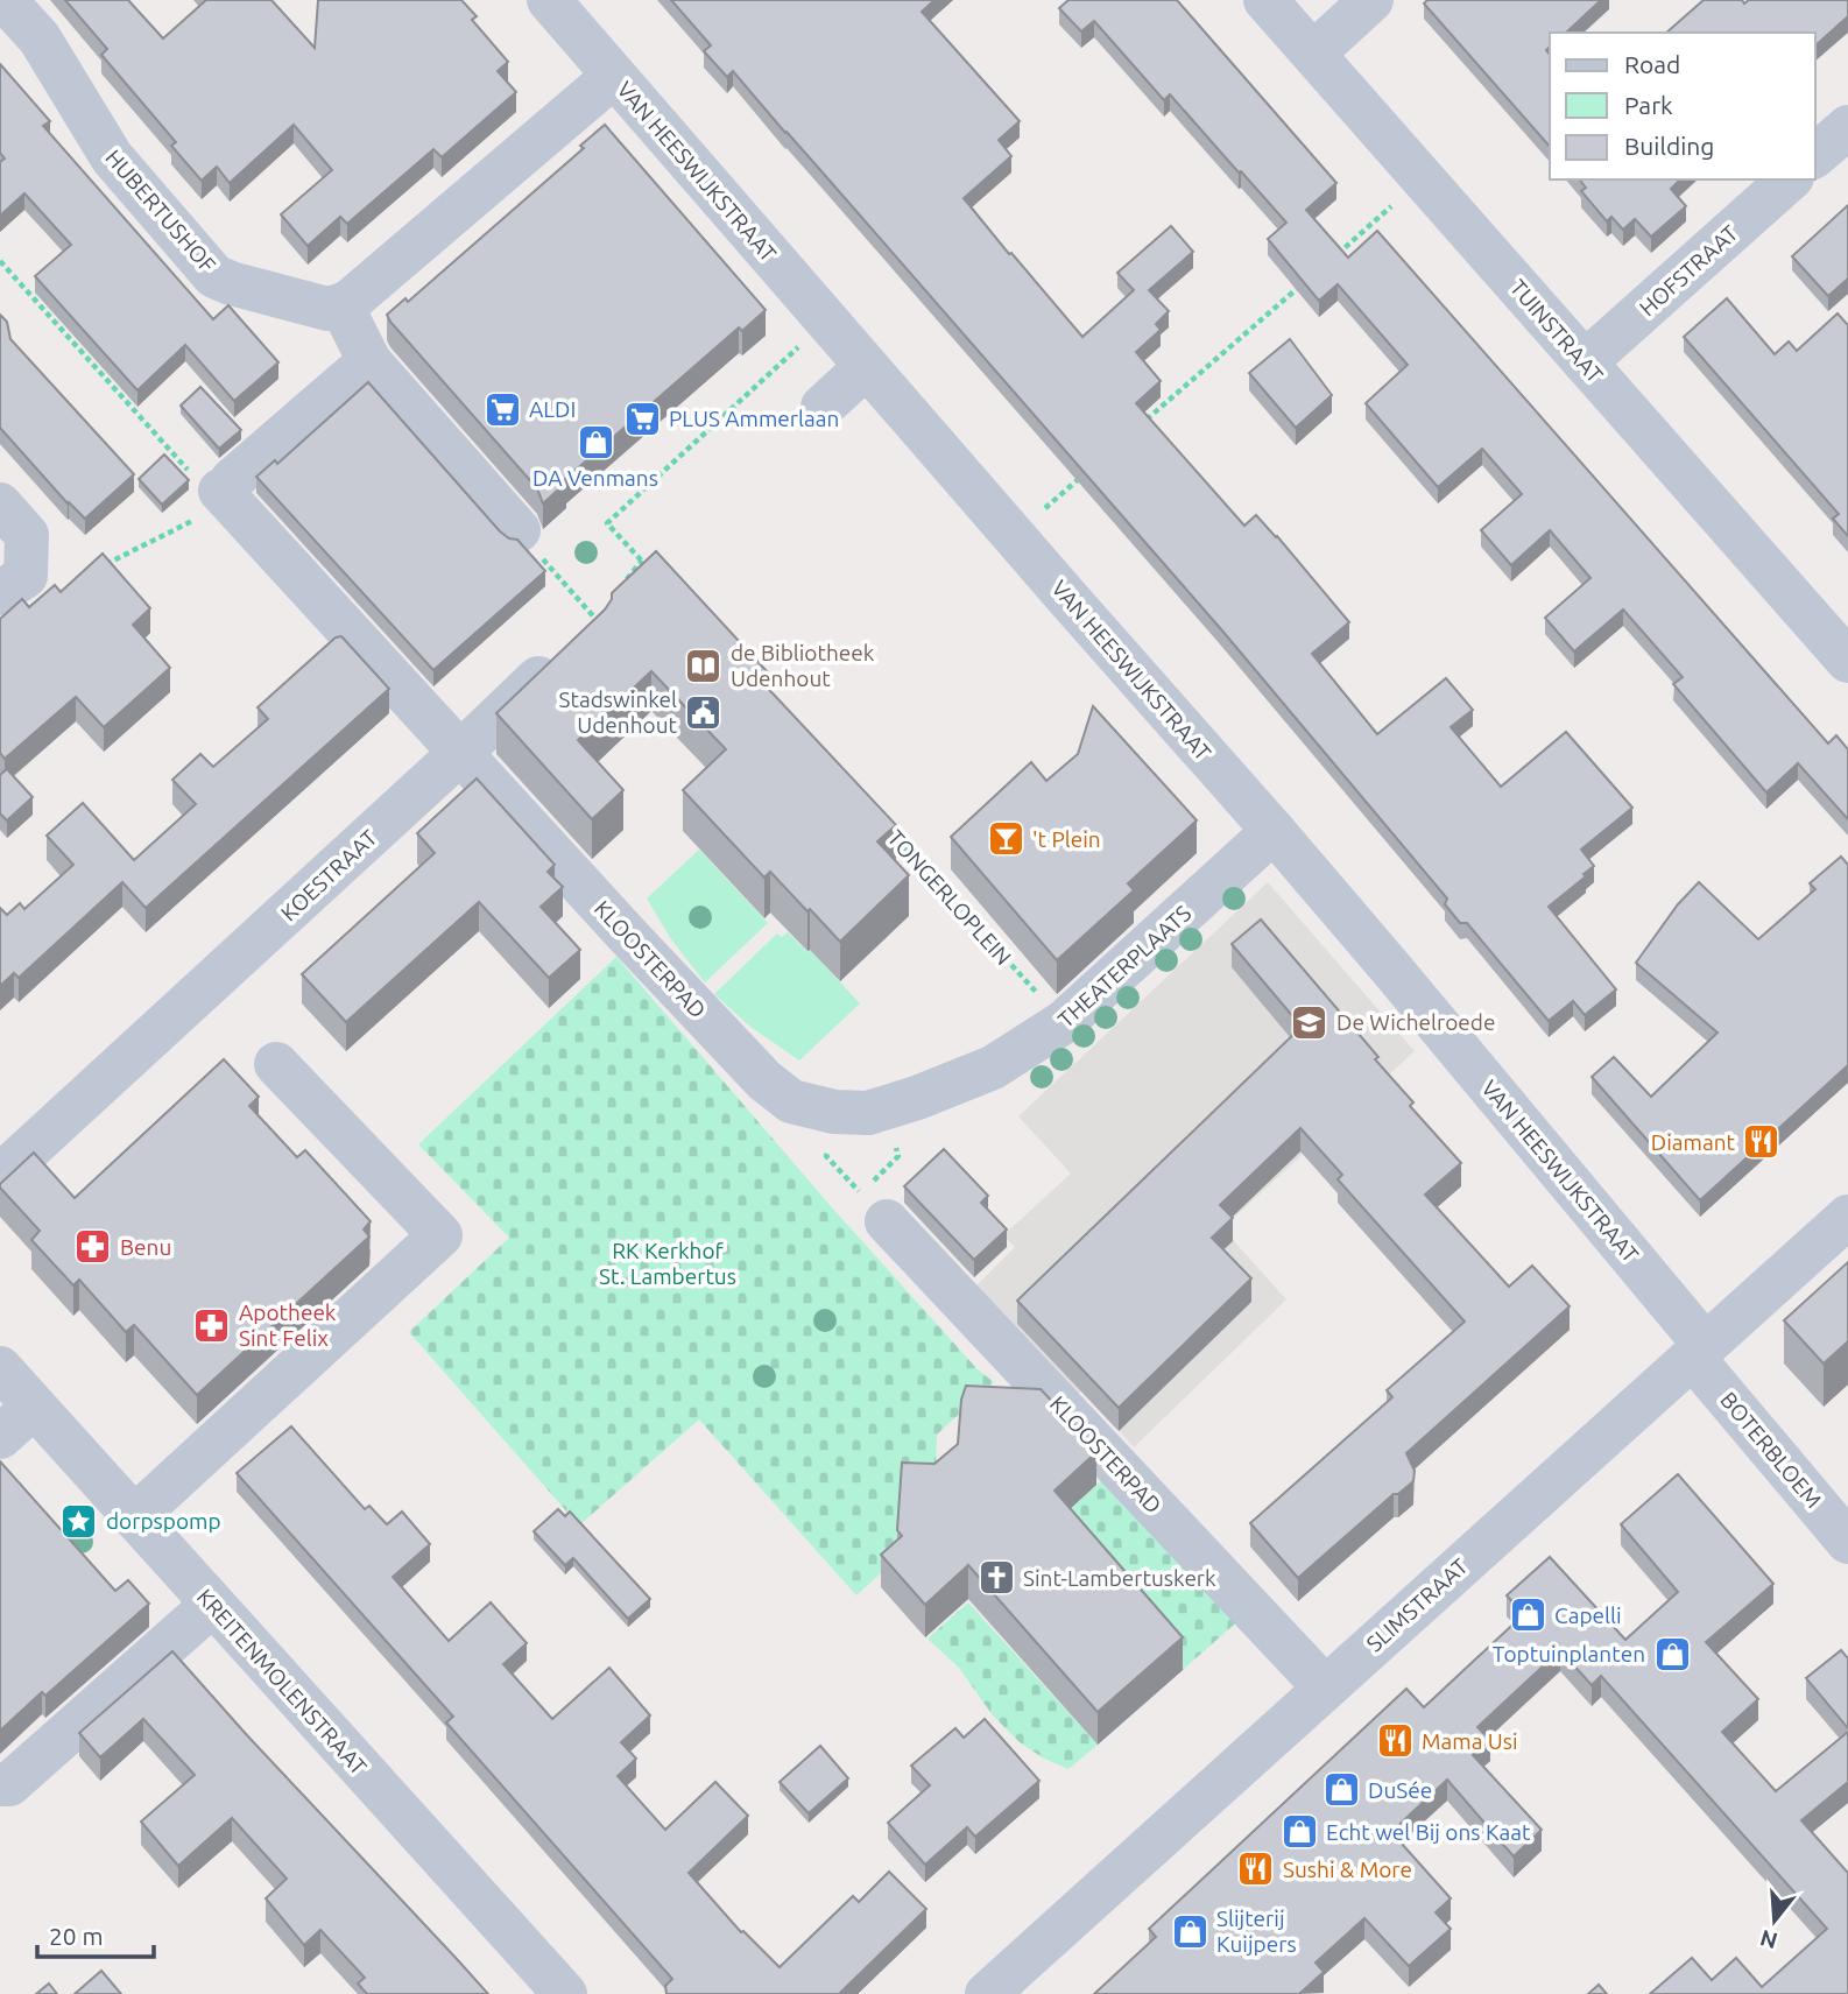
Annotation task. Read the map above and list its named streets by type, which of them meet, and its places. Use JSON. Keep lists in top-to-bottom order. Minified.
{"streets":{"street":["VAN HEESWIJKSTRAAT","HUBERTUSHOF","HOFSTRAAT","TUINSTRAAT","KOESTRAAT","KLOOSTERPAD","THEATERPLAATS","BOTERBLOEM","SLIMSTRAAT","KREITENMOLENSTRAAT"],"path":["TONGERLOPLEIN"]},"crossings":[["VAN HEESWIJKSTRAAT","THEATERPLAATS"],["VAN HEESWIJKSTRAAT","BOTERBLOEM"],["VAN HEESWIJKSTRAAT","SLIMSTRAAT"],["HOFSTRAAT","TUINSTRAAT"],["KOESTRAAT","KLOOSTERPAD"],["TONGERLOPLEIN","THEATERPLAATS"],["KLOOSTERPAD","THEATERPLAATS"],["KLOOSTERPAD","SLIMSTRAAT"],["BOTERBLOEM","SLIMSTRAAT"]],"parks":["RK Kerkhof St. Lambertus"],"places":{"supermarket":["ALDI","PLUS Ammerlaan"],"shop":["DA Venmans","Capelli","Toptuinplanten","DuSée","Echt wel Bij ons Kaat","Slijterij Kuijpers"],"library":["de Bibliotheek Udenhout"],"public building":["Stadswinkel Udenhout"],"bar":["'t Plein"],"school or university":["De Wichelroede"],"restaurant":["Diamant","Mama Usi","Sushi & More"],"pharmacy":["Benu","Apotheek Sint Felix"],"place":["dorpspomp"],"church":["Sint-Lambertuskerk"]},"legend":["Road","Park","Building"],"scale_bar":"20 m","north":"bottom"}
